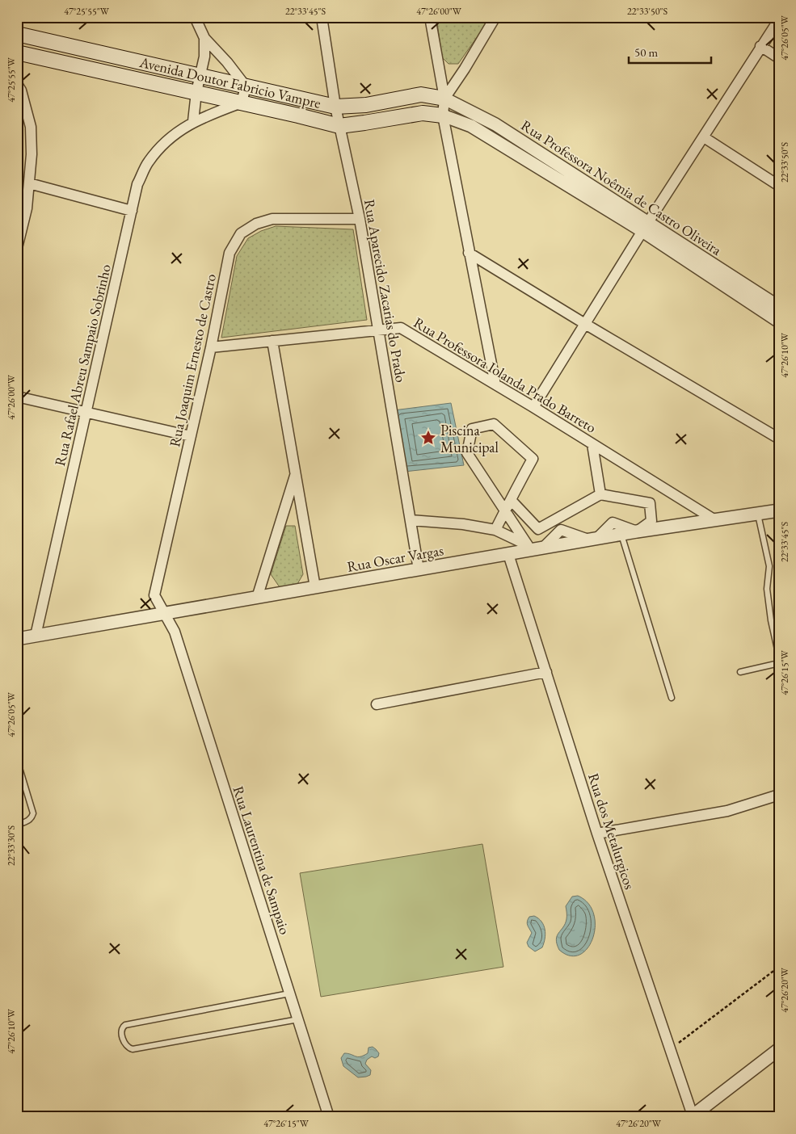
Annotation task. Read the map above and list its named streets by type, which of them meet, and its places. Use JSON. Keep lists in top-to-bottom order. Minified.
{"streets":{"main road":["Avenida Doutor Fabricio Vampre"],"street":["Rua Professora Noêmia de Castro Oliveira","Rua Aparecido Zacarias do Prado","Rua Joaquim Ernesto de Castro","Rua Rafael Abreu Sampaio Sobrinho","Rua Professora Iolanda Prado Barreto","Rua Oscar Vargas","Rua dos Metalurgicos","Rua Laurentina de Sampaio"]},"crossings":[["Avenida Doutor Fabricio Vampre","Rua Professora Noêmia de Castro Oliveira"],["Avenida Doutor Fabricio Vampre","Rua Aparecido Zacarias do Prado"],["Avenida Doutor Fabricio Vampre","Rua Rafael Abreu Sampaio Sobrinho"],["Rua Aparecido Zacarias do Prado","Rua Joaquim Ernesto de Castro"],["Rua Aparecido Zacarias do Prado","Rua Professora Iolanda Prado Barreto"],["Rua Aparecido Zacarias do Prado","Rua Oscar Vargas"],["Rua Joaquim Ernesto de Castro","Rua Professora Iolanda Prado Barreto"],["Rua Joaquim Ernesto de Castro","Rua Oscar Vargas"],["Rua Joaquim Ernesto de Castro","Rua Laurentina de Sampaio"],["Rua Rafael Abreu Sampaio Sobrinho","Rua Oscar Vargas"],["Rua Professora Iolanda Prado Barreto","Rua Oscar Vargas"],["Rua Oscar Vargas","Rua dos Metalurgicos"],["Rua Oscar Vargas","Rua Laurentina de Sampaio"]],"places":{"place":["Piscina Municipal"]},"scale_bar":"50 m","coordinates":["47°25'55\"W","22°33'45\"S","47°26'00\"W","22°33'50\"S","47°26'05\"W","47°26'10\"W","47°26'15\"W","22°33'30\"S","47°26'20\"W"]}
